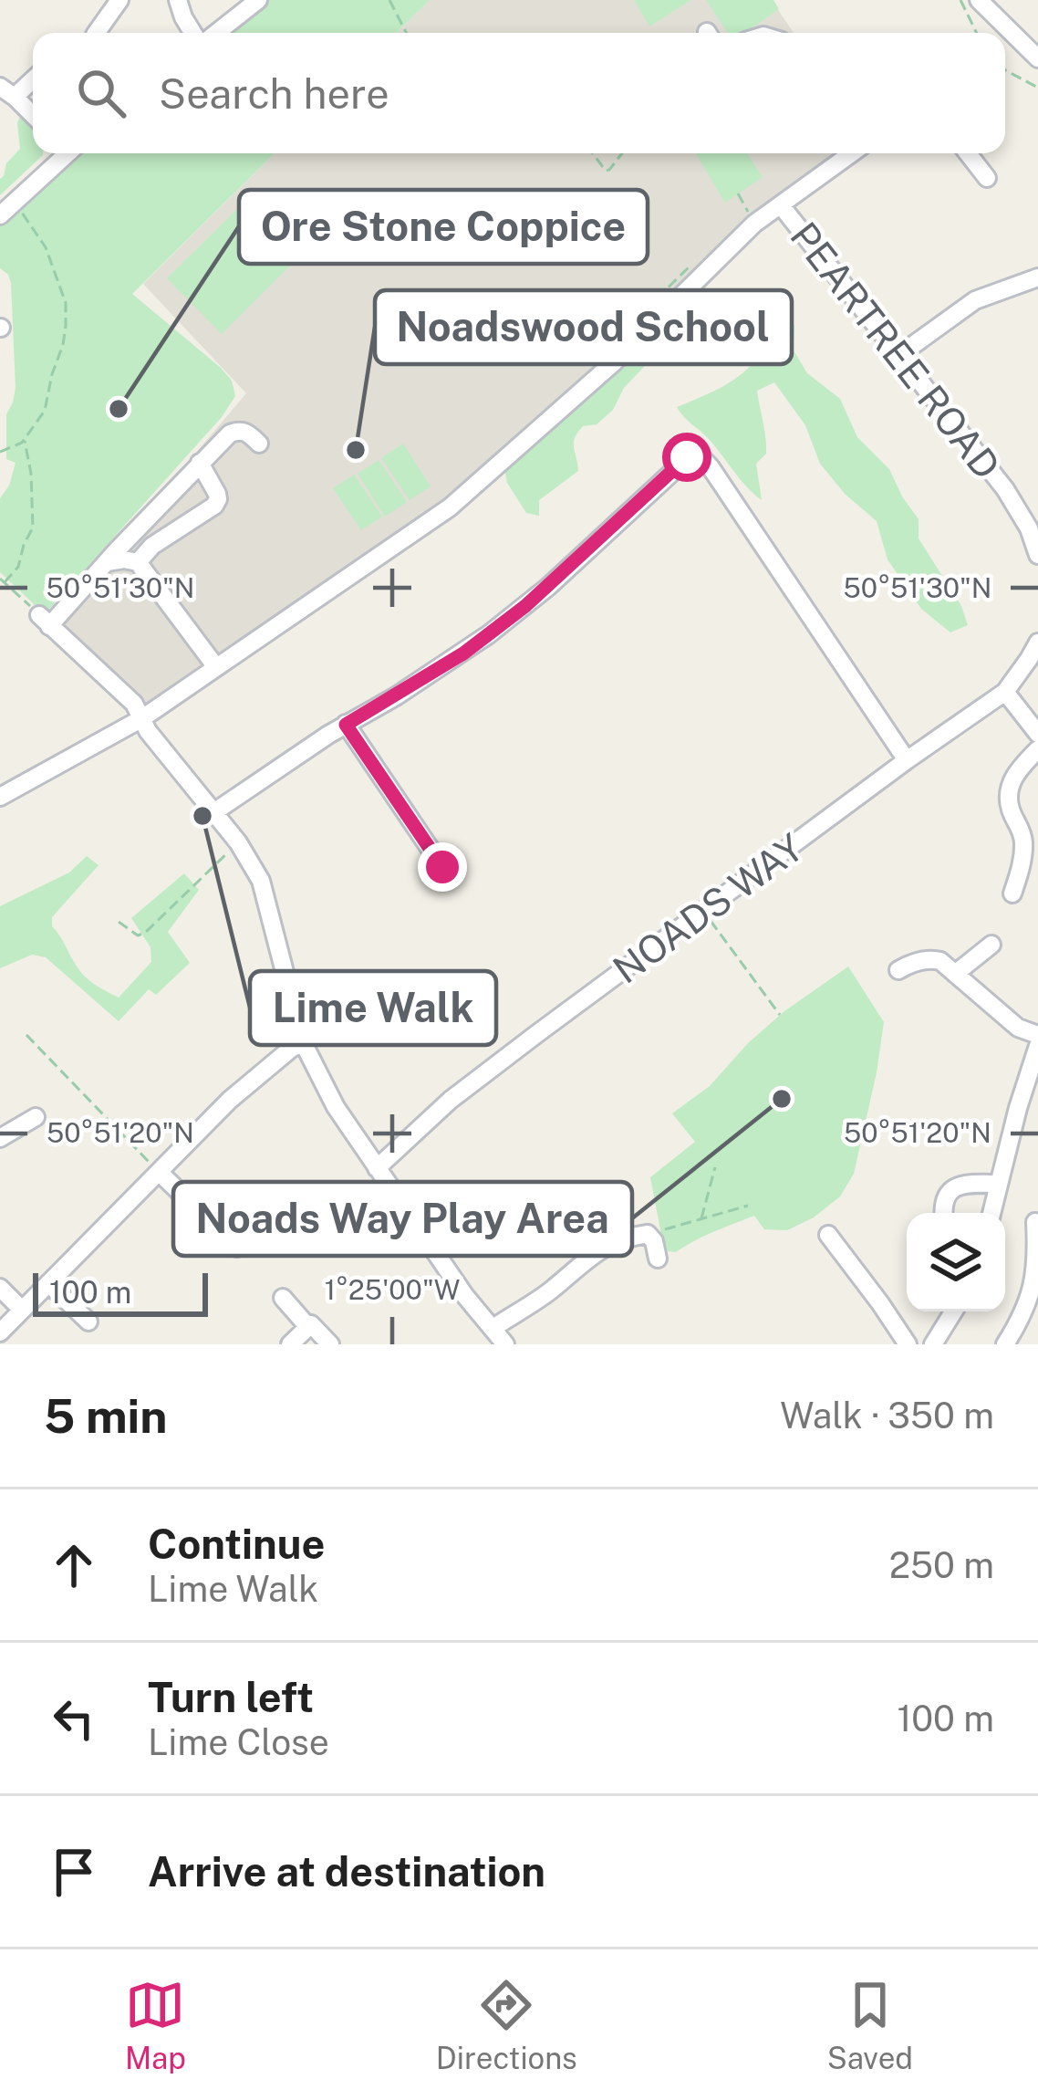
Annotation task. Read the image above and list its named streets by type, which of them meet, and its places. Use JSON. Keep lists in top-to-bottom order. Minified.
{"streets":{"street":["PEARTREE ROAD","NOADS WAY"]},"places":["Ore Stone Coppice","Noadswood School","Lime Walk","Noads Way Play Area"],"scale_bar":"100 m","page":{"search":"Search here","scale":"100 m","heading":["5 min","Walk · 350 m"],"list":[["Continue","Lime Walk","250 m"],["Turn left","Lime Close","100 m"],"Arrive at destination"],"nav":["Map","Directions","Saved"]},"coordinates":["50°51'30\"N","50°51'20\"N","1°25'00\"W"]}
